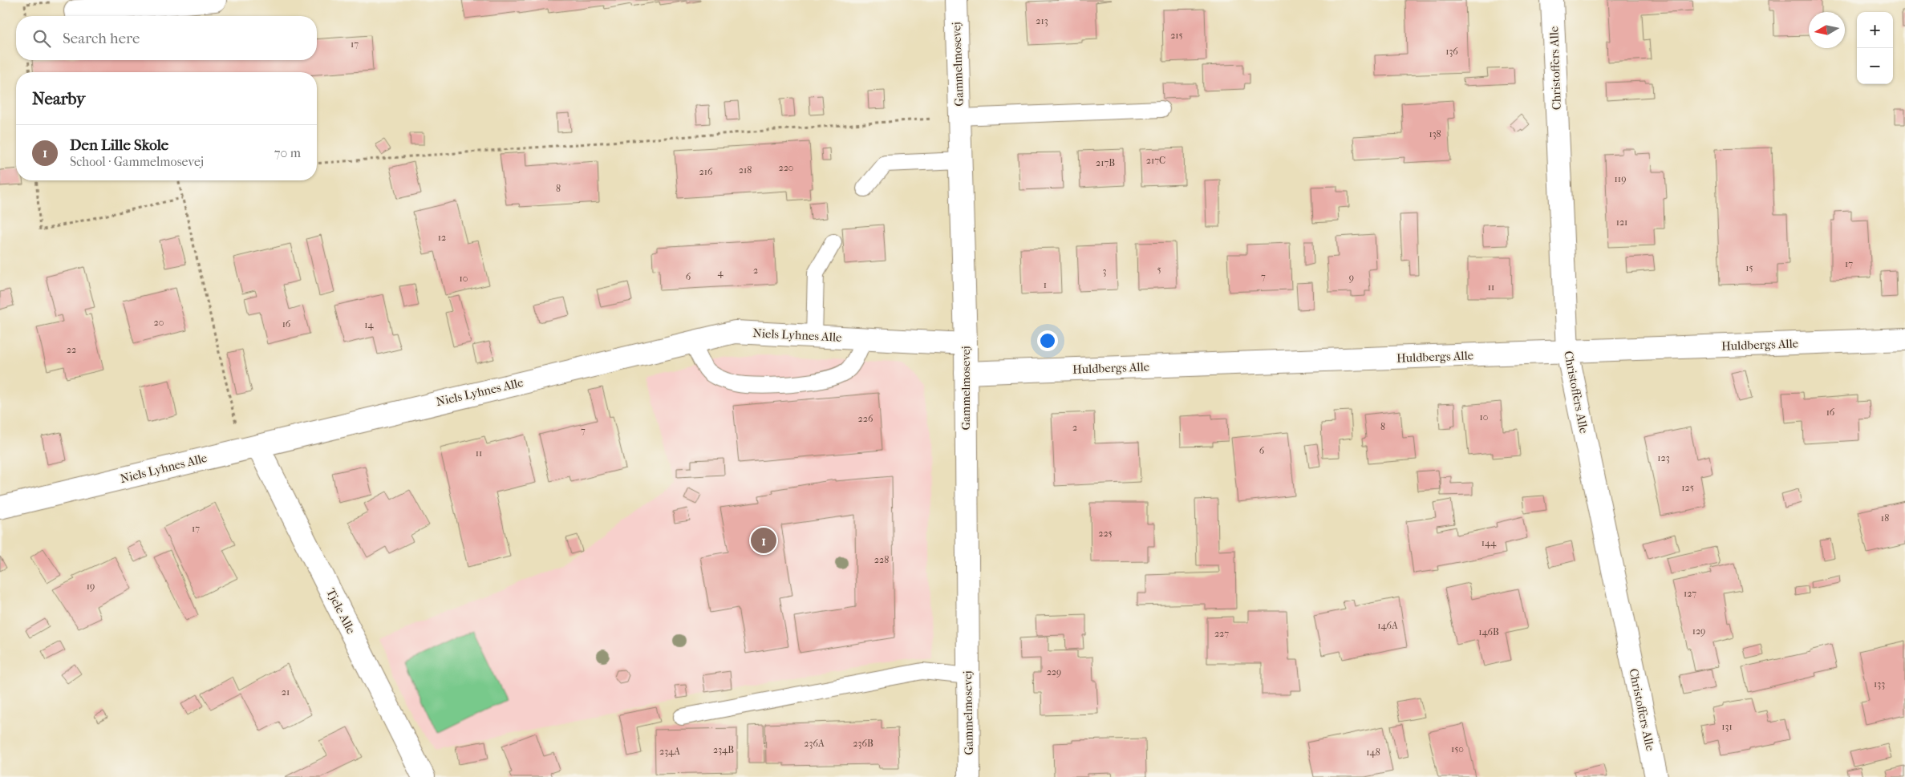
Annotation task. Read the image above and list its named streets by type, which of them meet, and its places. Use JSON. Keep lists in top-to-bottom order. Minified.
{"streets":{"street":["Gammelmosevej","Christoffers Alle","Niels Lyhnes Alle","Huldbergs Alle","Tjele Alle"]},"crossings":[["Gammelmosevej","Niels Lyhnes Alle"],["Gammelmosevej","Huldbergs Alle"],["Christoffers Alle","Huldbergs Alle"],["Niels Lyhnes Alle","Tjele Alle"]],"house_numbers":["213","215","17","136","138","217C","217B","220","218","216","119","8","121","12","17","15","5","2","3","4","6","7","9","10","1","11","20","16","14","22","16","10","226","8","2","7","6","11","123","125","18","17","225","144","228","19","127","146A","129","146B","227","229","133","21","131","236A","236B","150","234B","234A","148"],"north":"left","page":{"map_buttons":["+","−"],"search":"Search here","heading":"Nearby","list":[{"mark":"1","name":"Den Lille Skole","note":"School · Gammelmosevej","value":"70 m"}],"pins":"1"}}
